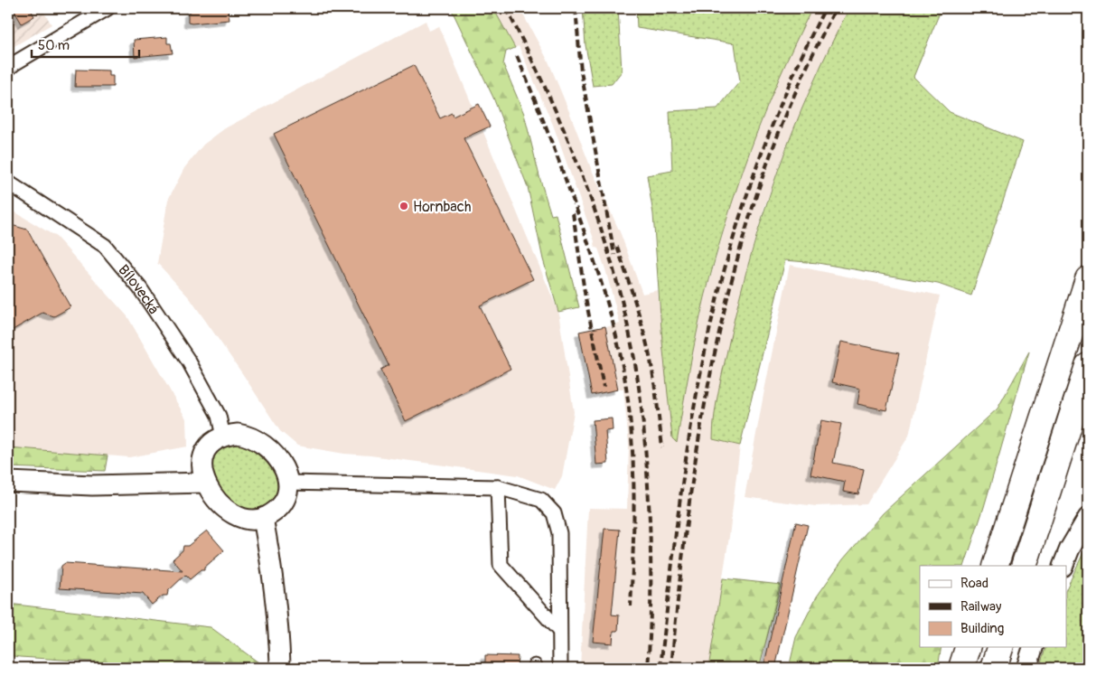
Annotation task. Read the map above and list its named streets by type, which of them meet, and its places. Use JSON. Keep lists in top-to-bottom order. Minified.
{"streets":{"street":["Bílovecká"]},"places":["Hornbach"],"legend":["Road","Railway","Building"],"scale_bar":"50 m"}
